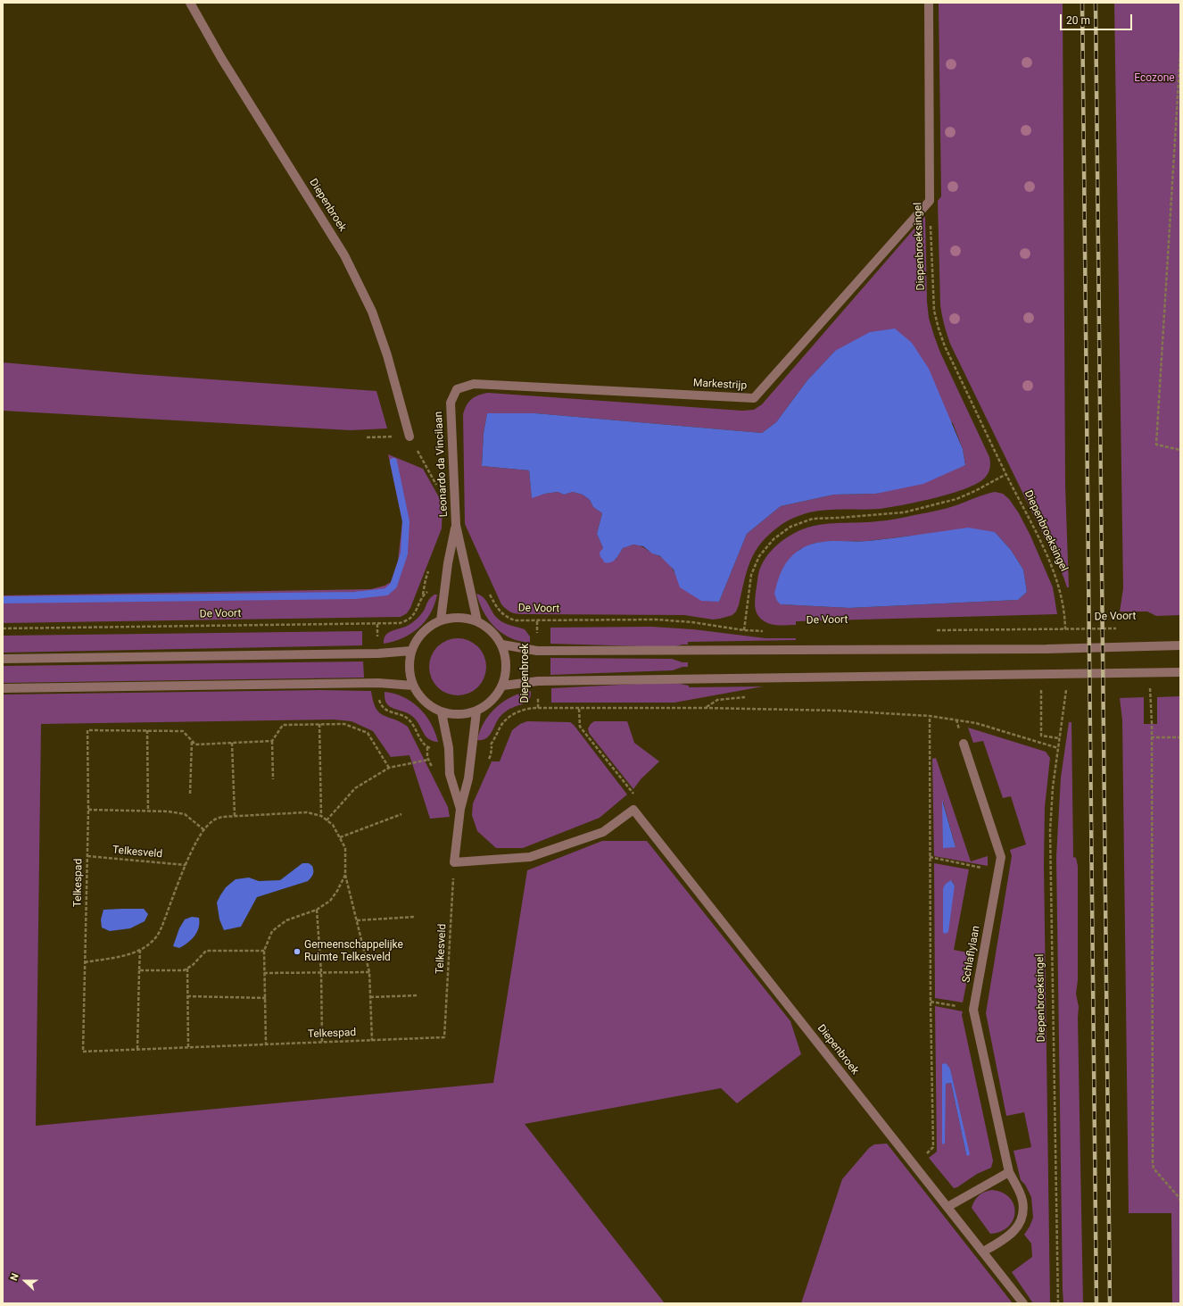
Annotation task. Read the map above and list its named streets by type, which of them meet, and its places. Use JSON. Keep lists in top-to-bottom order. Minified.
{"streets":{"street":["Diepenbroek","Diepenbroeksingel","Markestrijp","Leonardo da Vincilaan","Schlaflylaan"],"path":["De Voort","Telkesveld","Telkespad"]},"crossings":[["Diepenbroek","De Voort"],["Diepenbroek","Schlaflylaan"],["Diepenbroeksingel","Markestrijp"],["Markestrijp","Leonardo da Vincilaan"],["Telkesveld","Telkespad"]],"parks":["Ecozone"],"places":["Gemeenschappelijke Ruimte Telkesveld"],"scale_bar":"20 m","north":"left"}
